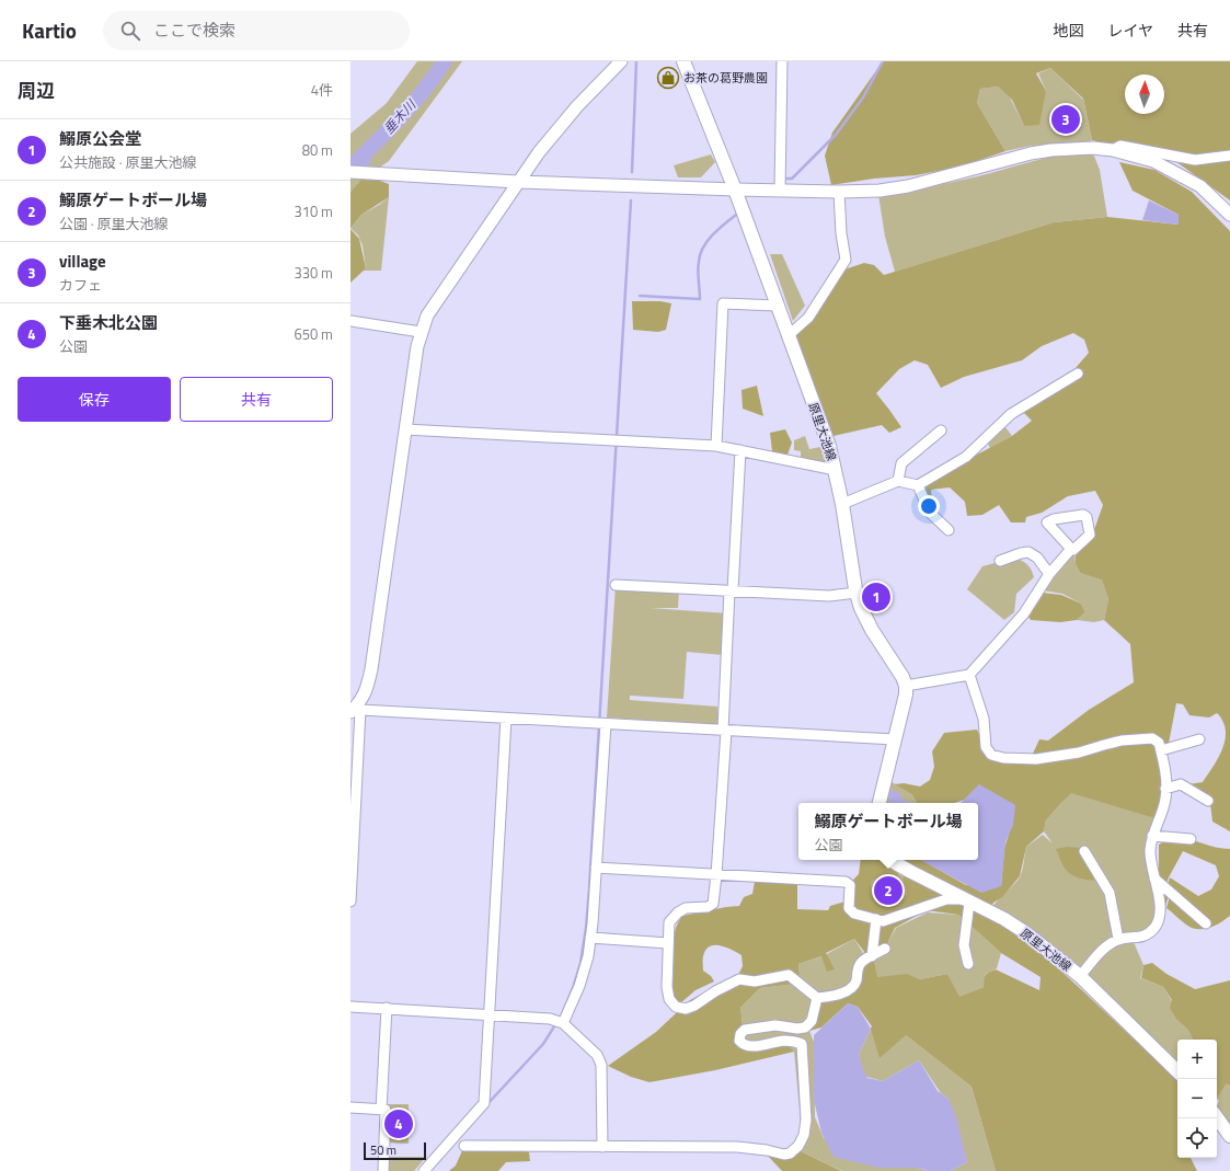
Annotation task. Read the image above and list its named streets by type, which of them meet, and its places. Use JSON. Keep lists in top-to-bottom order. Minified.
{"streets":{"main road":["原里大池線"]},"water":["垂木川"],"places":{"shop":["お茶の葛野農園"]},"scale_bar":"50 m","north":"top","page":{"header":"Kartio","search":"ここで検索","nav":["地図","レイヤ","共有"],"heading":["周辺","4件"],"pins":["3","1","2","4"],"list":[{"mark":"1","name":"鰯原公会堂","note":"公共施設 · 原里大池線","value":"80 m"},{"mark":"2","name":"鰯原ゲートボール場","note":"公園 · 原里大池線","value":"310 m"},{"mark":"3","name":"village","note":"カフェ","value":"330 m"},{"mark":"4","name":"下垂木北公園","note":"公園","value":"650 m"}],"buttons":["保存","共有"],"popup":["鰯原ゲートボール場","公園"],"map_buttons":["+","−"],"scale":"50 m"}}
